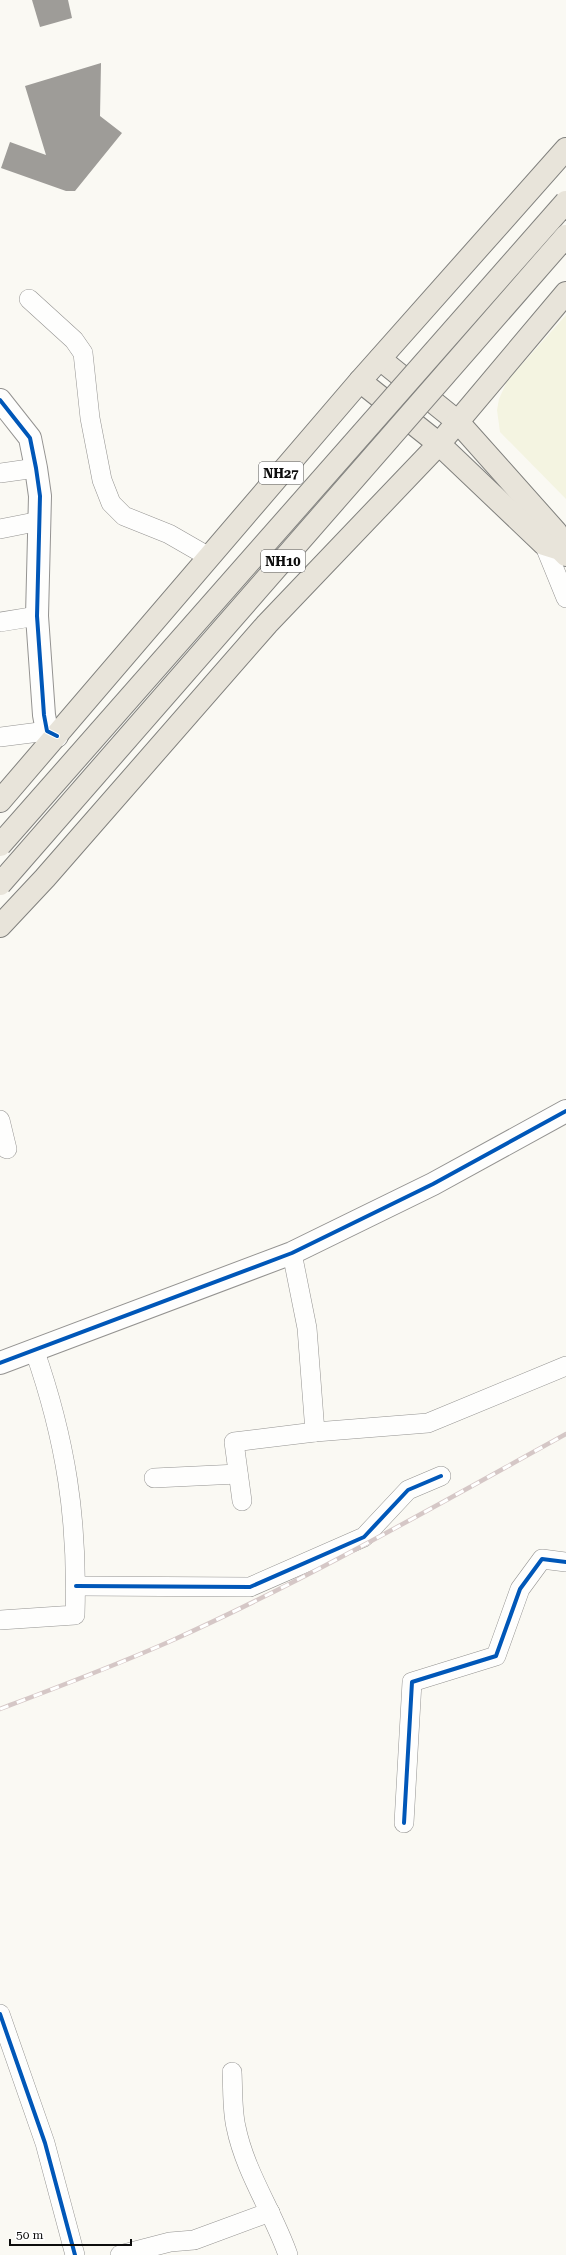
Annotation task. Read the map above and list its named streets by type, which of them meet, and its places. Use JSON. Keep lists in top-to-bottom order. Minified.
{"streets":{"highway":["NH27","NH10"]},"scale_bar":"50 m"}
